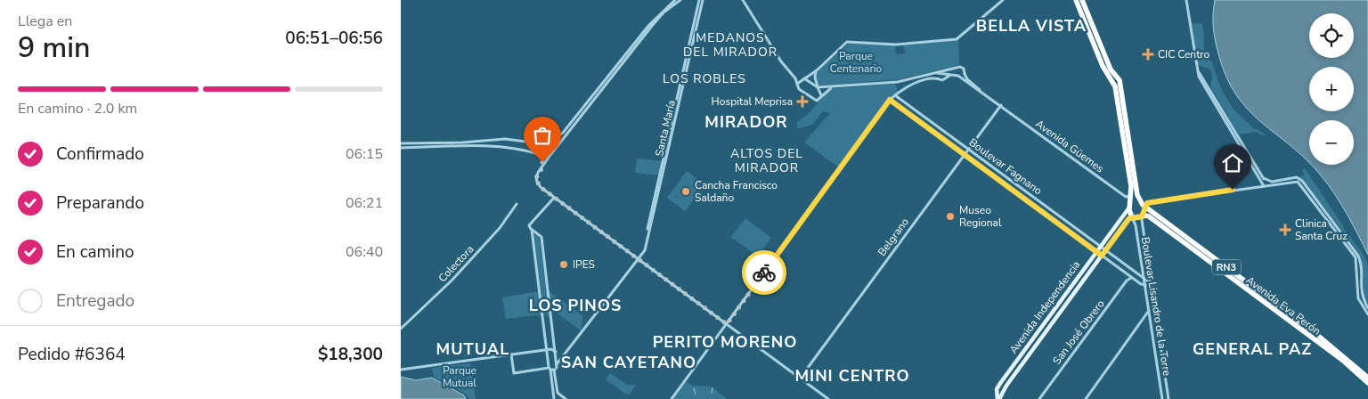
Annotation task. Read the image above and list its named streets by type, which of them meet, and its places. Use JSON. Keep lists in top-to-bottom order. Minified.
{"streets":{"highway":["RN3","Avenida Eva Perón"],"main road":["Avenida Independencia"],"street":["Santa María","Avenida Güemes","Boulevar Fagnano","Belgrano","Colectora","Boulevar Lisandro de la Torre","San José Obrero"]},"crossings":[["Avenida Güemes","Belgrano"],["Boulevar Fagnano","Belgrano"],["Boulevar Fagnano","Boulevar Lisandro de la Torre"],["Boulevar Fagnano","Avenida Independencia"],["Boulevar Fagnano","San José Obrero"],["Avenida Eva Perón","Boulevar Lisandro de la Torre"],["Boulevar Lisandro de la Torre","Avenida Independencia"]],"districts":["BELLA VISTA","MEDANOS DEL MIRADOR","LOS ROBLES","MIRADOR","ALTOS DEL MIRADOR","LOS PINOS","PERITO MORENO","MUTUAL","GENERAL PAZ","SAN CAYETANO","MINI CENTRO"],"parks":["Parque Centenario","Parque Mutual"],"places":{"health":["CIC Centro","Hospital Meprisa","Clinica Santa Cruz"],"other":["Cancha Francisco Saldaño","Museo Regional","IPES"]},"page":{"heading":["9 min","Llega en","06:51–06:56"],"panel":["Pedido #6364","$18,300"],"map_buttons":["+","−"],"bar":"En camino · 2.0 km","list":[["Confirmado","06:15"],["Preparando","06:21"],["En camino","06:40"],"Entregado"]}}
